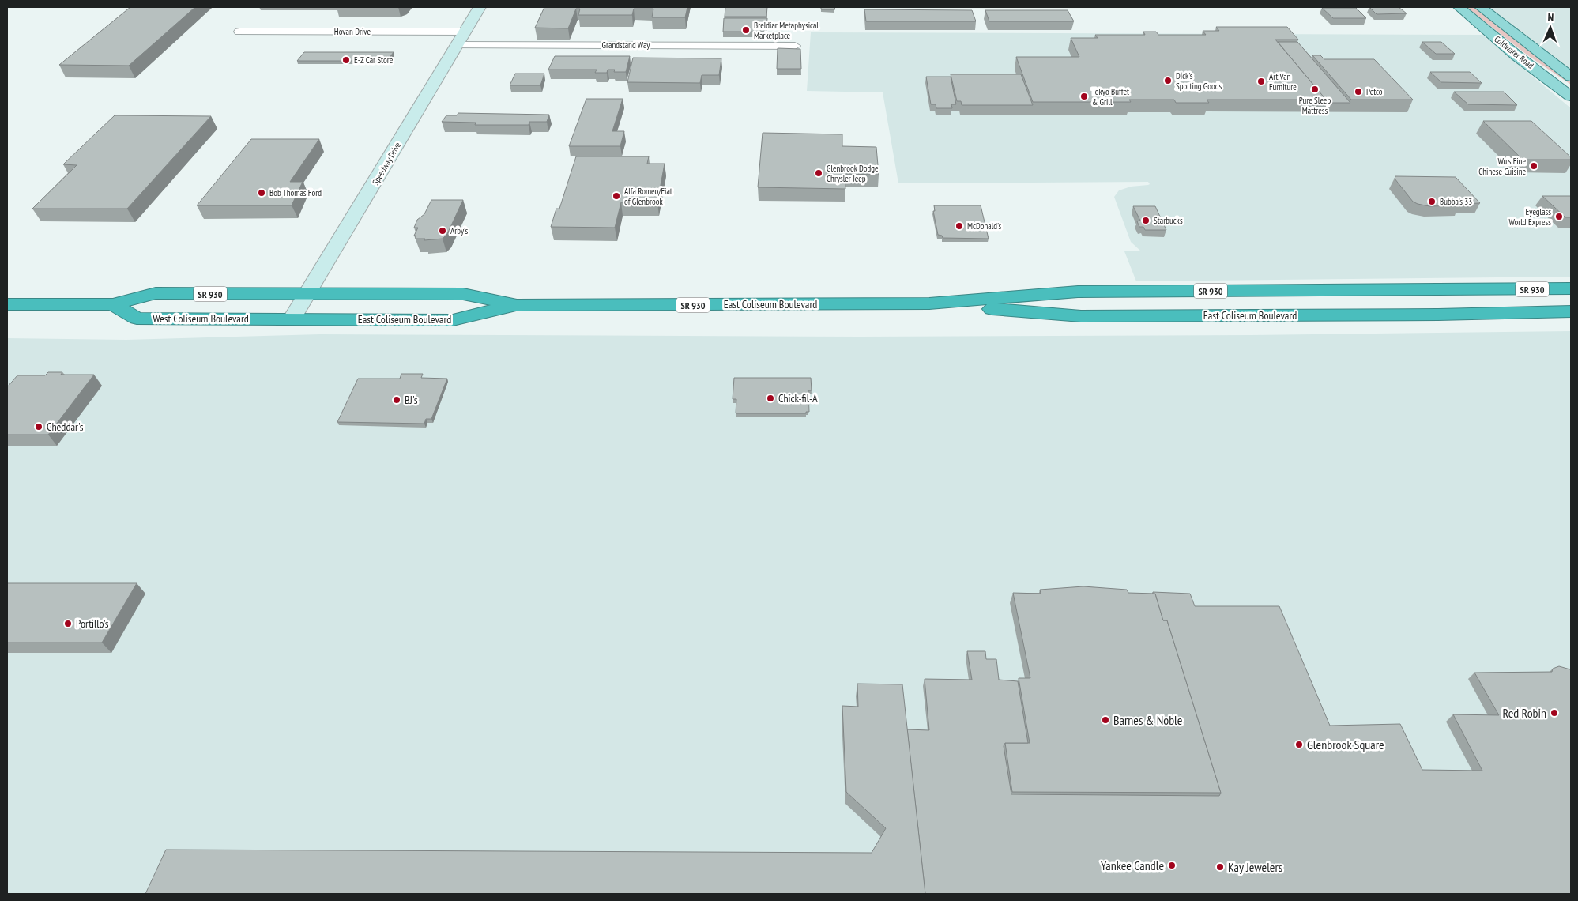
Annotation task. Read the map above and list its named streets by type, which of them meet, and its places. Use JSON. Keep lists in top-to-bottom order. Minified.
{"streets":{"highway":["SR 930","East Coliseum Boulevard","West Coliseum Boulevard"],"main road":["Coldwater Road","Speedway Drive"],"street":["Hovan Drive","Grandstand Way"]},"crossings":[["Hovan Drive","Grandstand Way"],["Hovan Drive","Speedway Drive"],["Grandstand Way","Speedway Drive"],["Speedway Drive","SR 930"],["Speedway Drive","East Coliseum Boulevard"],["Speedway Drive","West Coliseum Boulevard"],["SR 930","East Coliseum Boulevard"],["SR 930","West Coliseum Boulevard"],["East Coliseum Boulevard","West Coliseum Boulevard"]],"places":["Breldiar Metaphysical Marketplace","E-Z Car Store","Dick's Sporting Goods","Art Van Furniture","Pure Sleep Mattress","Petco","Tokyo Buffet & Grill","Wu's Fine Chinese Cuisine","Glenbrook Dodge Chrysler Jeep","Bob Thomas Ford","Alfa Romeo/Fiat of Glenbrook","Bubba's 33","Eyeglass World Express","Starbucks","McDonald's","Arby's","Chick-fil-A","BJ's","Cheddar's","Portillo's","Red Robin","Barnes & Noble","Glenbrook Square","Yankee Candle","Kay Jewelers"],"north":"top"}
